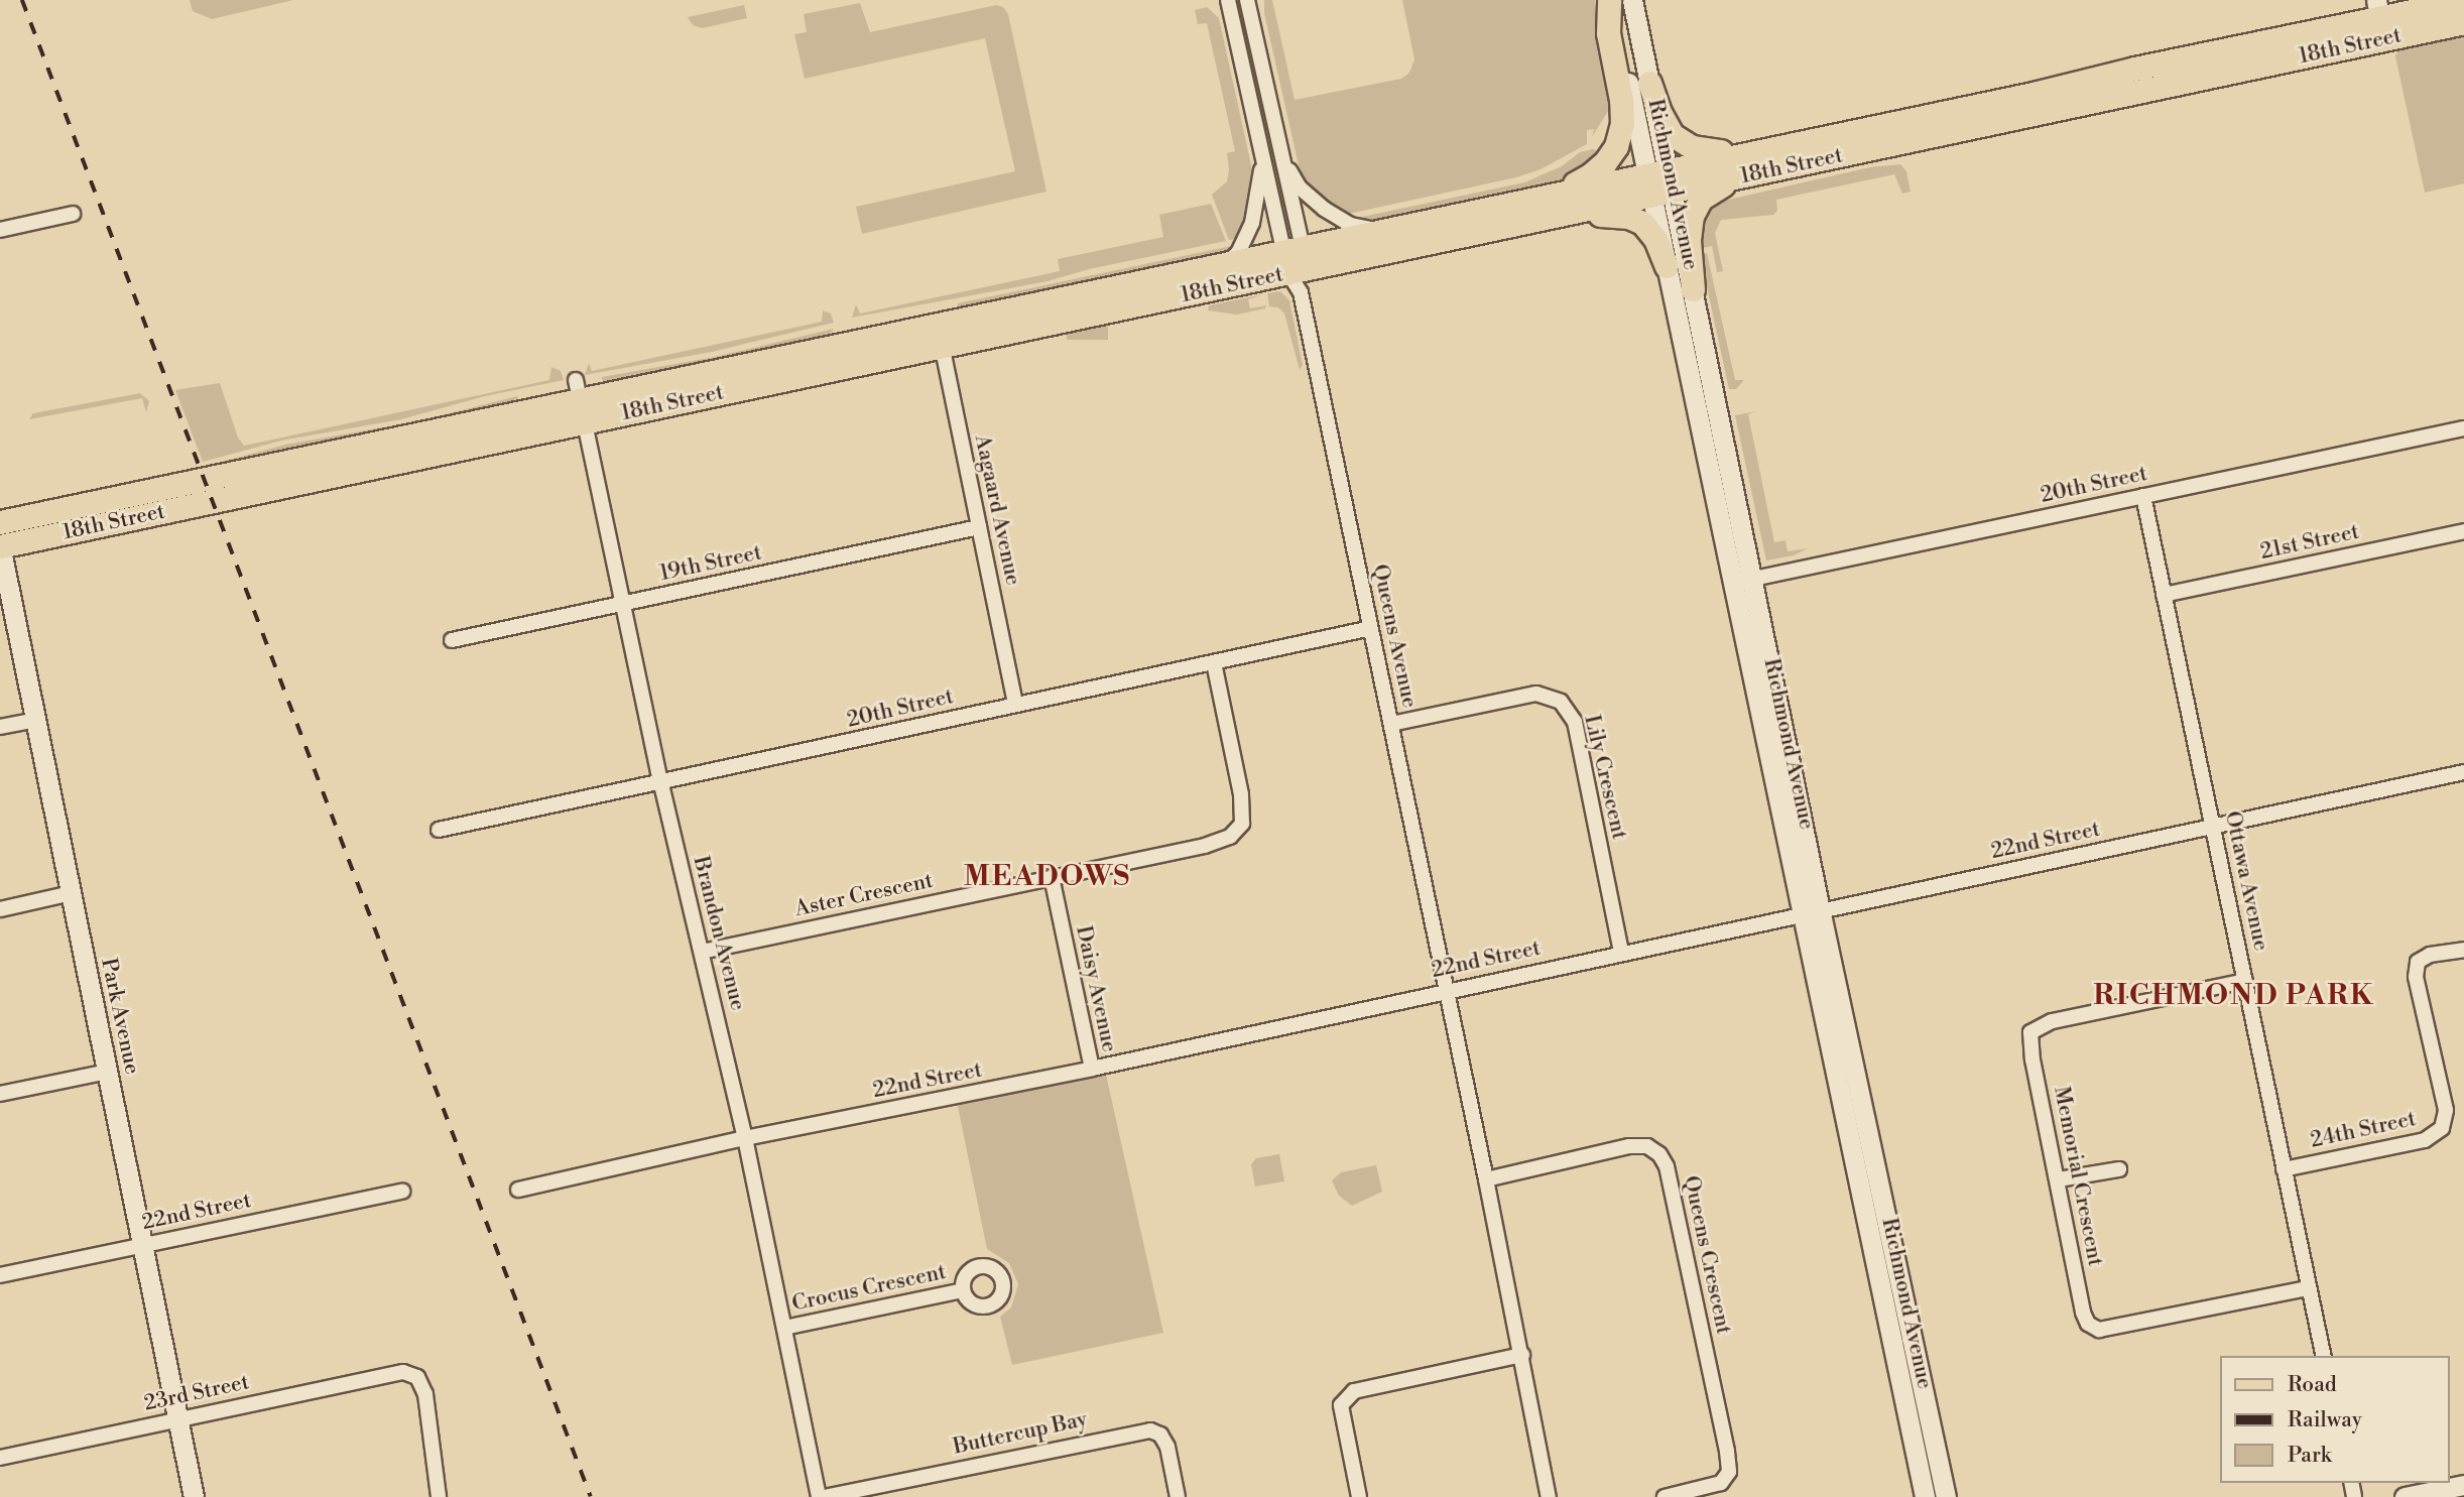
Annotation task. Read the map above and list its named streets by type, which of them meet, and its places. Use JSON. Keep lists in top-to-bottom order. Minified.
{"streets":{"main road":["18th Street","Richmond Avenue","Park Avenue"],"street":["20th Street","Aagaard Avenue","21st Street","19th Street","Queens Avenue","Lily Crescent","22nd Street","Ottawa Avenue","Aster Crescent","Brandon Avenue","Daisy Avenue","24th Street","Memorial Crescent","Queens Crescent","Crocus Crescent","23rd Street","Buttercup Bay"]},"crossings":[["18th Street","Richmond Avenue"],["18th Street","Aagaard Avenue"],["18th Street","Queens Avenue"],["18th Street","Brandon Avenue"],["18th Street","Park Avenue"],["Richmond Avenue","20th Street"],["Richmond Avenue","22nd Street"],["20th Street","Aagaard Avenue"],["20th Street","Queens Avenue"],["20th Street","Ottawa Avenue"],["20th Street","Aster Crescent"],["20th Street","Brandon Avenue"],["Aagaard Avenue","19th Street"],["21st Street","Ottawa Avenue"],["19th Street","Brandon Avenue"],["Queens Avenue","Lily Crescent"],["Queens Avenue","22nd Street"],["Lily Crescent","22nd Street"],["22nd Street","Ottawa Avenue"],["22nd Street","Brandon Avenue"],["22nd Street","Daisy Avenue"],["22nd Street","Park Avenue"],["Ottawa Avenue","24th Street"],["Ottawa Avenue","Memorial Crescent"],["Aster Crescent","Brandon Avenue"],["Aster Crescent","Daisy Avenue"],["Brandon Avenue","Crocus Crescent"],["Brandon Avenue","Buttercup Bay"],["Park Avenue","23rd Street"]],"districts":["MEADOWS","RICHMOND PARK"],"legend":["Road","Railway","Park"]}
